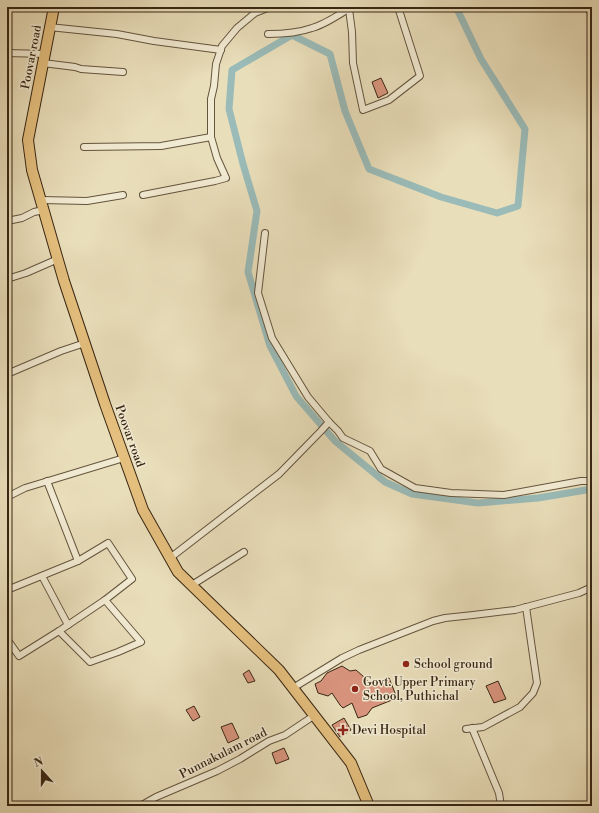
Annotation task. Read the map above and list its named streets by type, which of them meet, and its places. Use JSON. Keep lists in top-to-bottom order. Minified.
{"streets":{"main road":["Poovar road"],"street":["Punnakulam road"]},"crossings":[["Poovar road","Punnakulam road"]],"places":{"other":["School ground","Govt. Upper Primary School, Puthichal"],"health":["Devi Hospital"]},"north":"top"}
